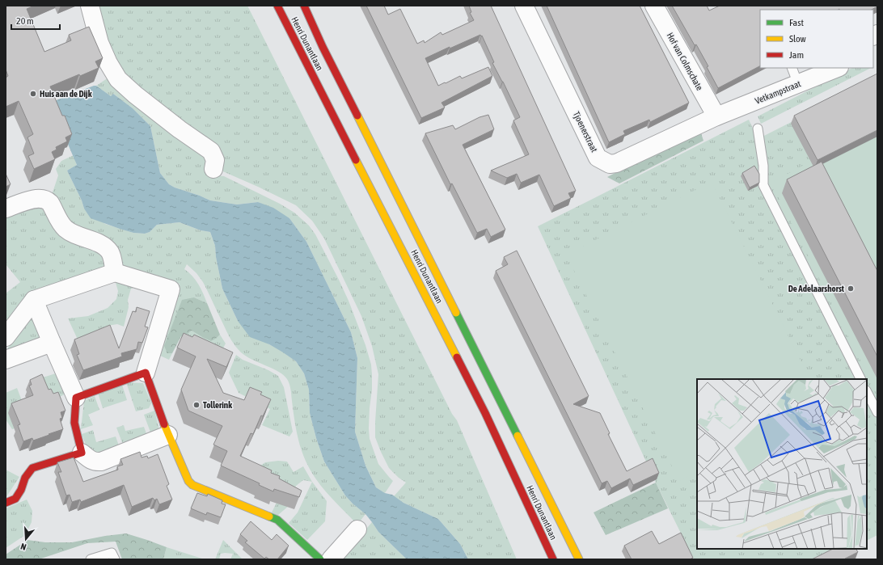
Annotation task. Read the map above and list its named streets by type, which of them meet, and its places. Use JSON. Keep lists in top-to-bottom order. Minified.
{"streets":{"main road":["Henri Dunantlaan"],"street":["Hof van Colmschate","Vetkampstraat","Tjoenerstraat"]},"crossings":[["Hof van Colmschate","Vetkampstraat"],["Hof van Colmschate","Tjoenerstraat"],["Vetkampstraat","Tjoenerstraat"]],"places":["Huis aan de Dijk","De Adelaarshorst","Tollerink"],"legend":["Fast","Slow","Jam"],"scale_bar":"20 m","north":"bottom"}
